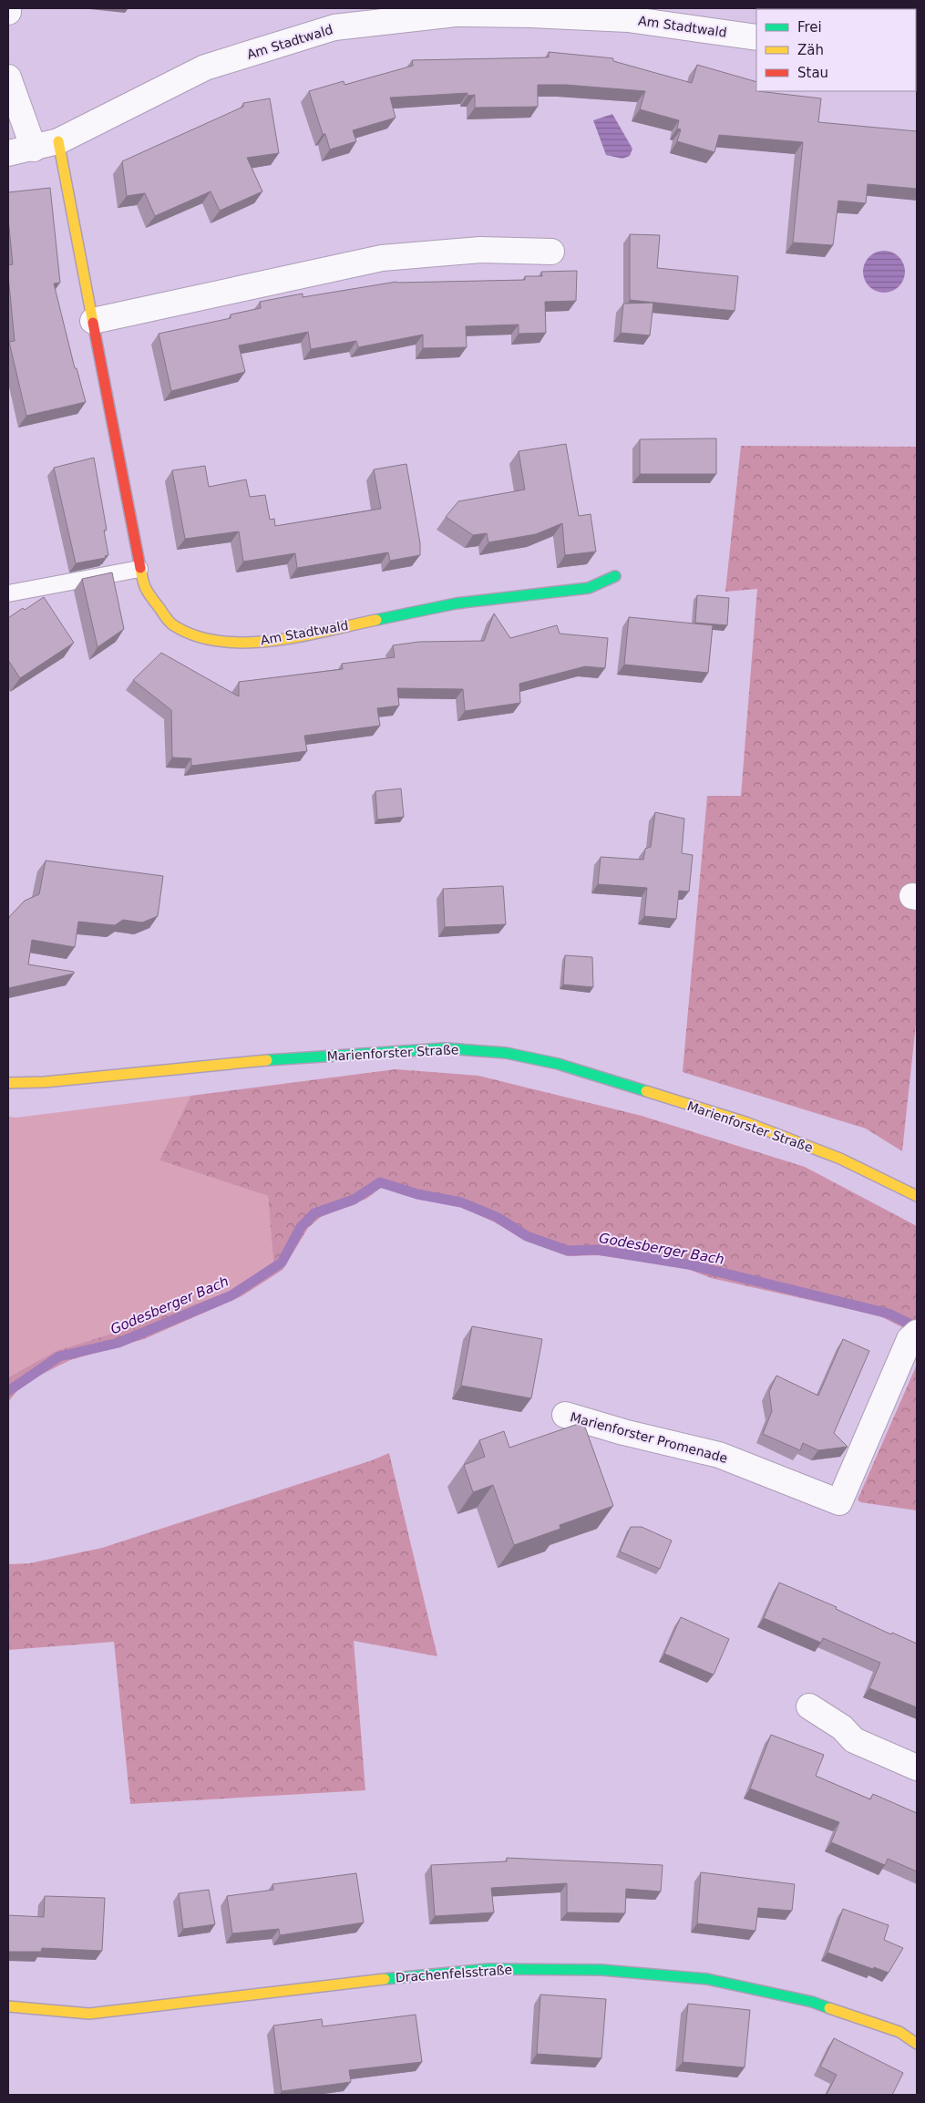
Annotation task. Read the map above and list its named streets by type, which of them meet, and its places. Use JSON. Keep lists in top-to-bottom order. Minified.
{"streets":{"street":["Am Stadtwald","Marienforster Straße","Marienforster Promenade","Drachenfelsstraße"]},"water":["Godesberger Bach"],"legend":["Frei","Zäh","Stau"]}
